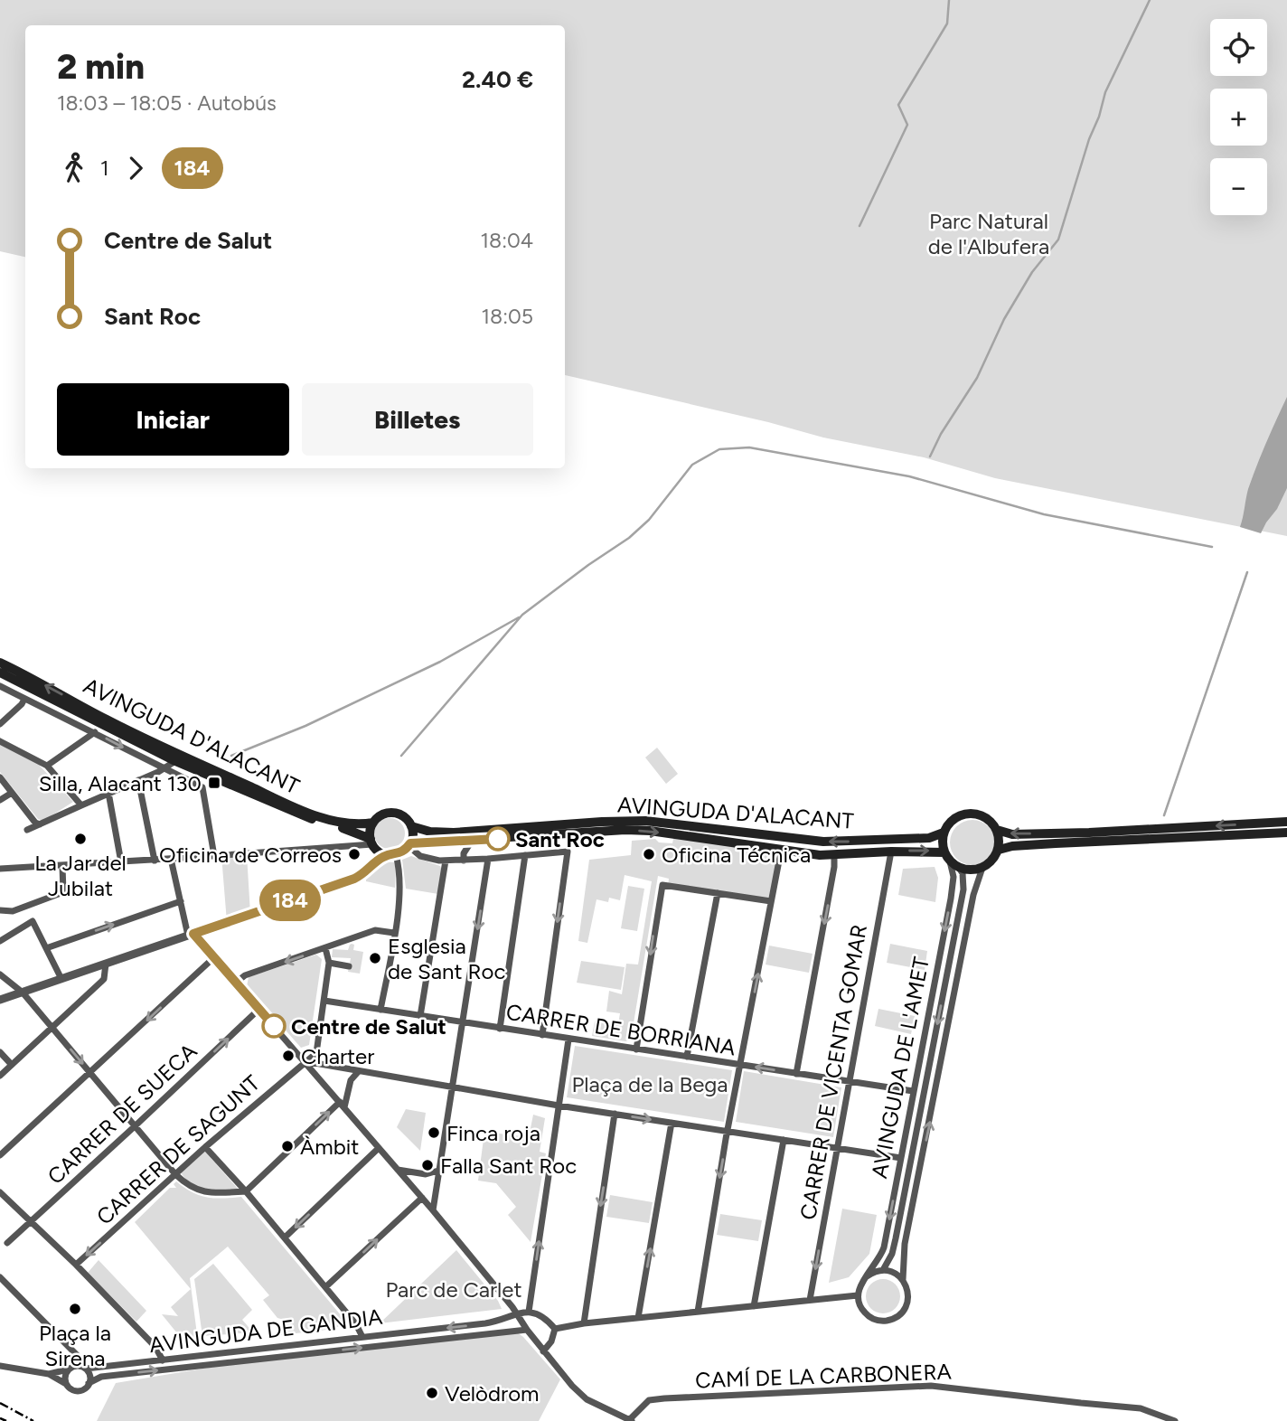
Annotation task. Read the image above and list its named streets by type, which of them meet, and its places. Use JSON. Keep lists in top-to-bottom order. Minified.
{"streets":{"main road":["AVINGUDA D'ALACANT"],"street":["CARRER DE BORRIANA","AVINGUDA DE L'AMET","CARRER DE VICENTA GOMAR","CARRER DE SUECA","CARRER DE SAGUNT","AVINGUDA DE GANDIA","CAMÍ DE LA CARBONERA"]},"crossings":[["AVINGUDA D'ALACANT","AVINGUDA DE L'AMET"],["AVINGUDA D'ALACANT","CARRER DE VICENTA GOMAR"],["CARRER DE BORRIANA","AVINGUDA DE L'AMET"],["CARRER DE BORRIANA","CARRER DE VICENTA GOMAR"],["CARRER DE BORRIANA","CARRER DE SAGUNT"]],"one_way":["CARRER DE SUECA"],"parks":["Parc Natural de l'Albufera","Plaça de la Bega","Parc de Carlet"],"places":{"transit":["Silla, Alacant 130"],"other":["La Jar del Jubilat","Sant Roc","Oficina de Correos","Oficina Técnica","Esglesia de Sant Roc","Centre de Salut","Charter","Finca roja","Àmbit","Falla Sant Roc","Plaça la Sirena","Velòdrom"]},"lines":["bus line 184"],"page":{"on_map":"184","map_buttons":["+","−"],"heading":["2 min","18:03 – 18:05 · Autobús","2.40 €"],"legs":["1","184"],"list":[{"name":"Centre de Salut","value":"18:04"},{"name":"Sant Roc","value":"18:05"}],"buttons":["Iniciar","Billetes"]}}
